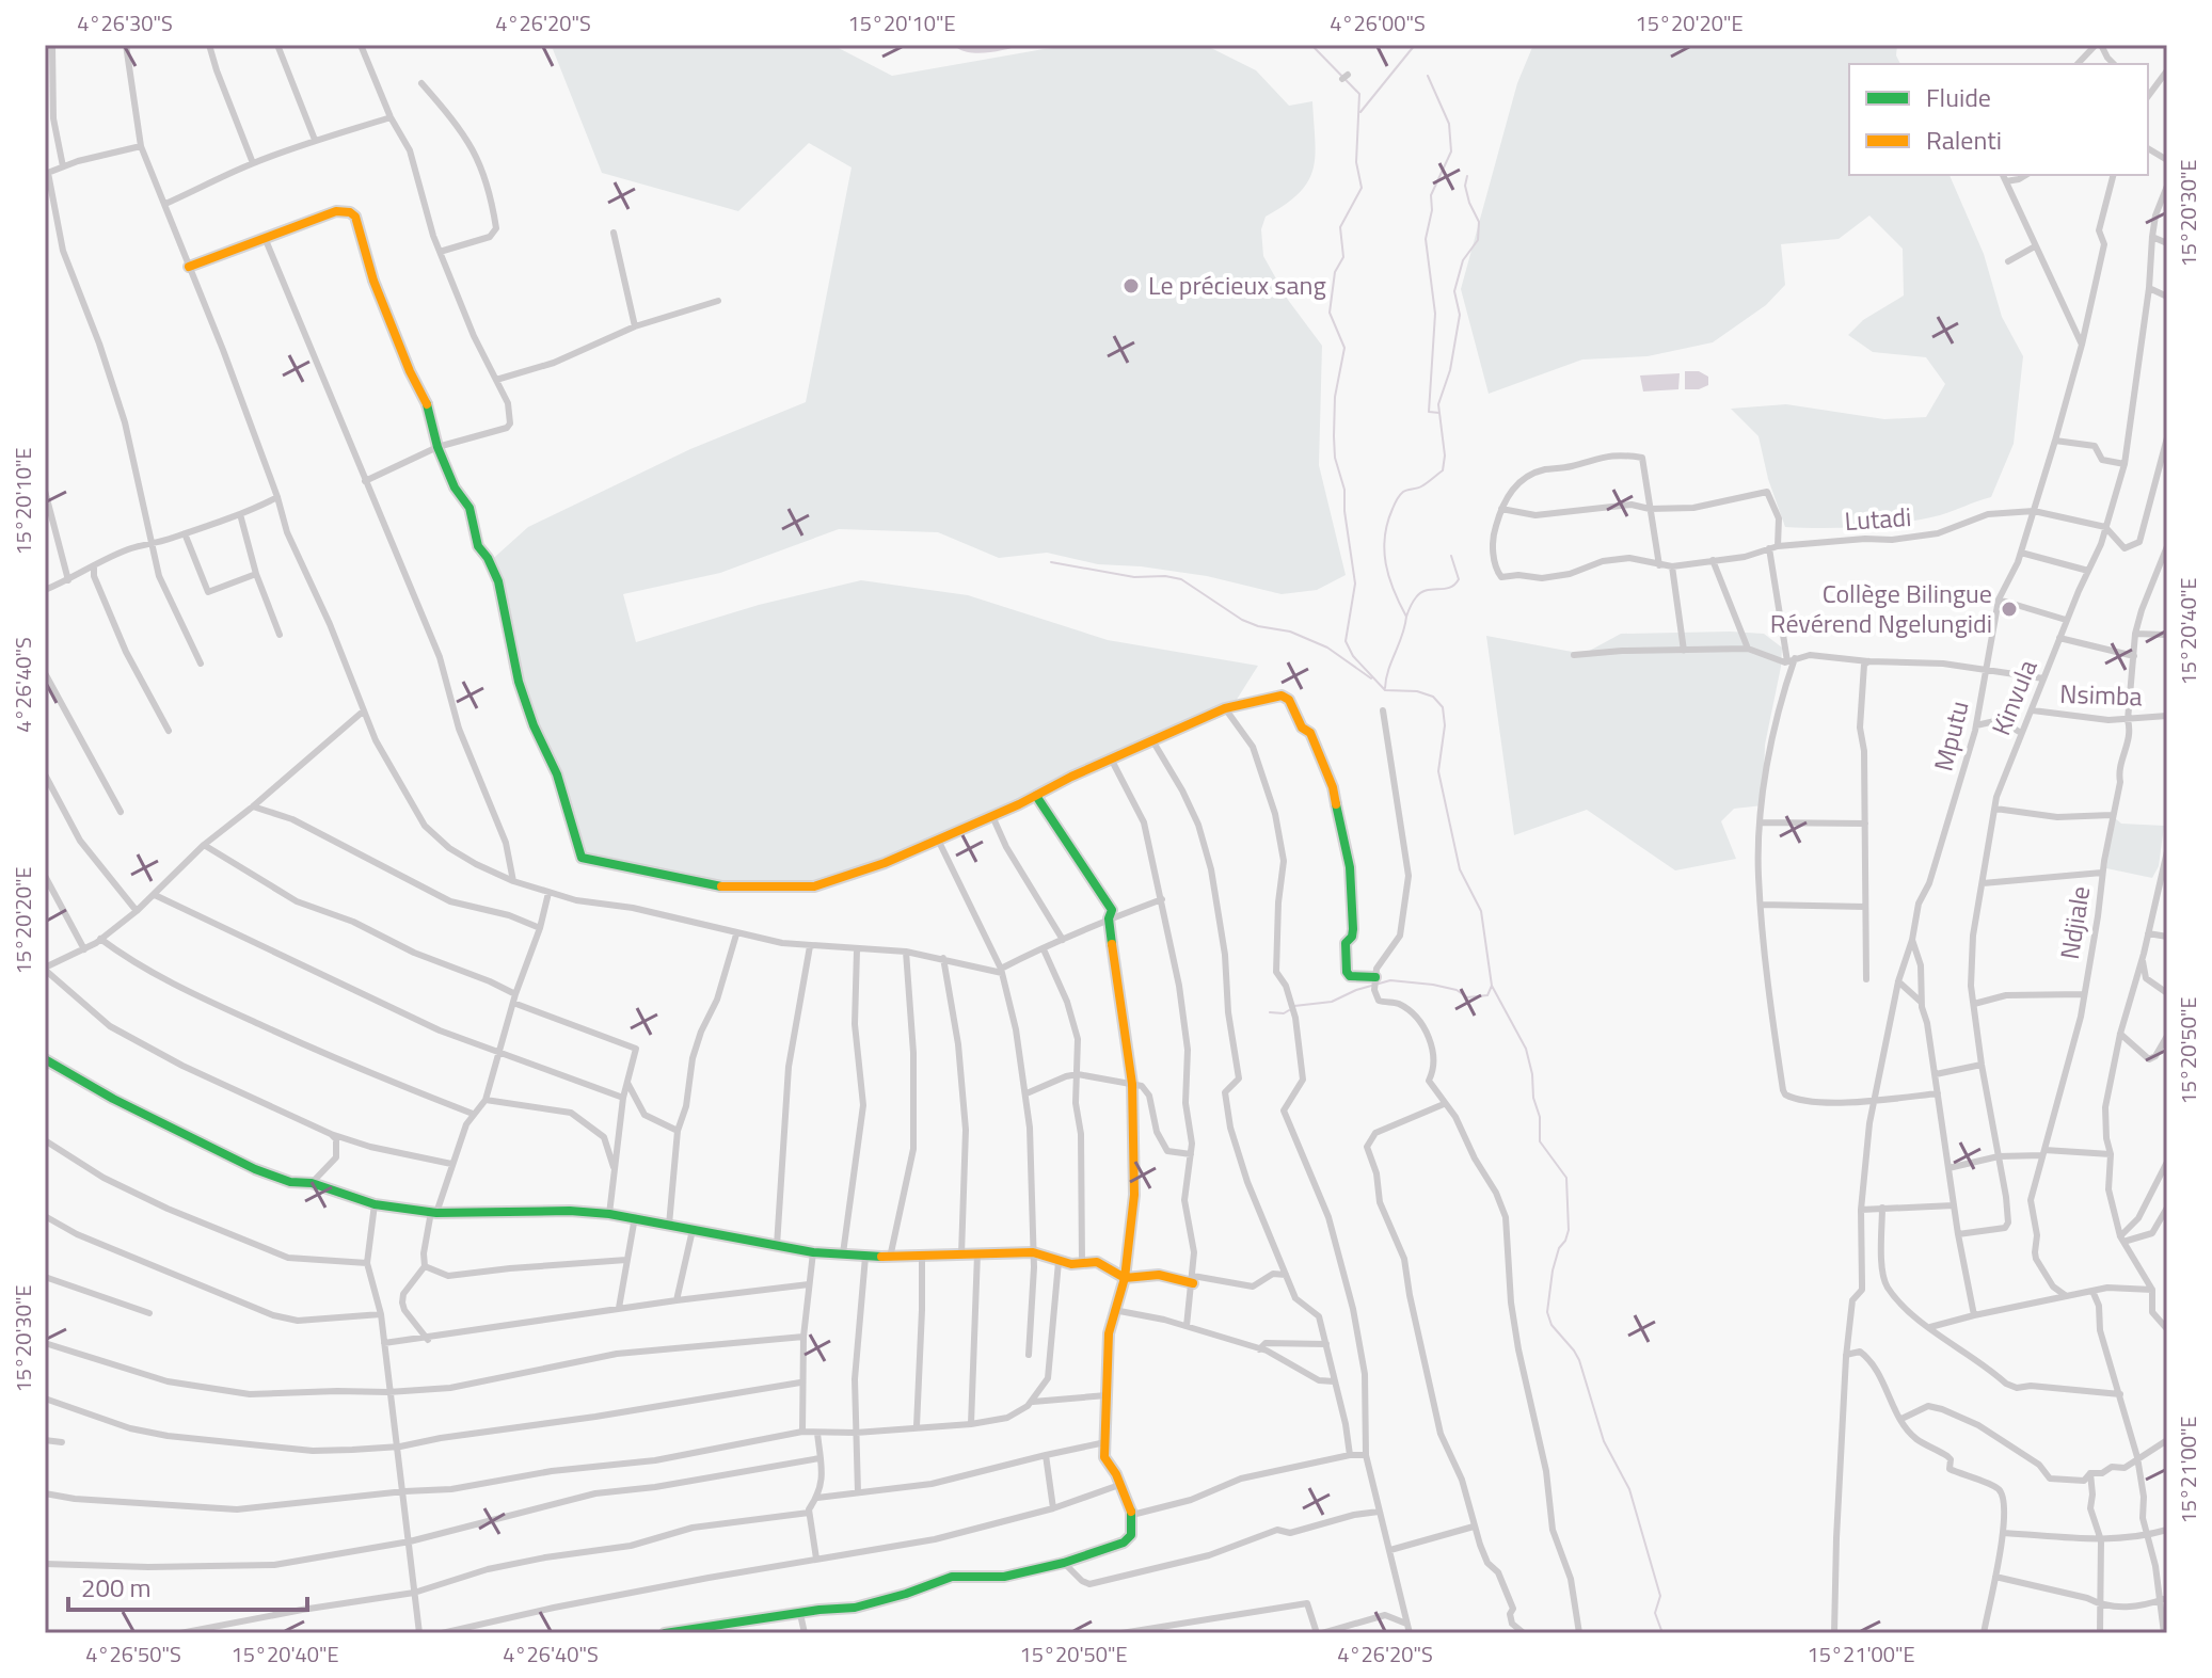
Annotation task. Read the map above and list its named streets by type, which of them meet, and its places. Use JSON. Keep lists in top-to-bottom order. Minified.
{"streets":{"street":["Lutadi","Nsimba","Kinvula","Mputu","Ndjiale"]},"crossings":[["Lutadi","Kinvula"],["Lutadi","Mputu"],["Nsimba","Kinvula"],["Nsimba","Ndjiale"],["Kinvula","Mputu"]],"places":["Le précieux sang","Collège Bilingue Révérend Ngelungidi"],"legend":["Fluide","Ralenti"],"scale_bar":"200 m","coordinates":["4°26'30\"S","4°26'20\"S","15°20'10\"E","4°26'00\"S","15°20'20\"E","15°20'30\"E","15°20'40\"E","4°26'40\"S","15°20'50\"E","15°21'00\"E","4°26'50\"S"]}
